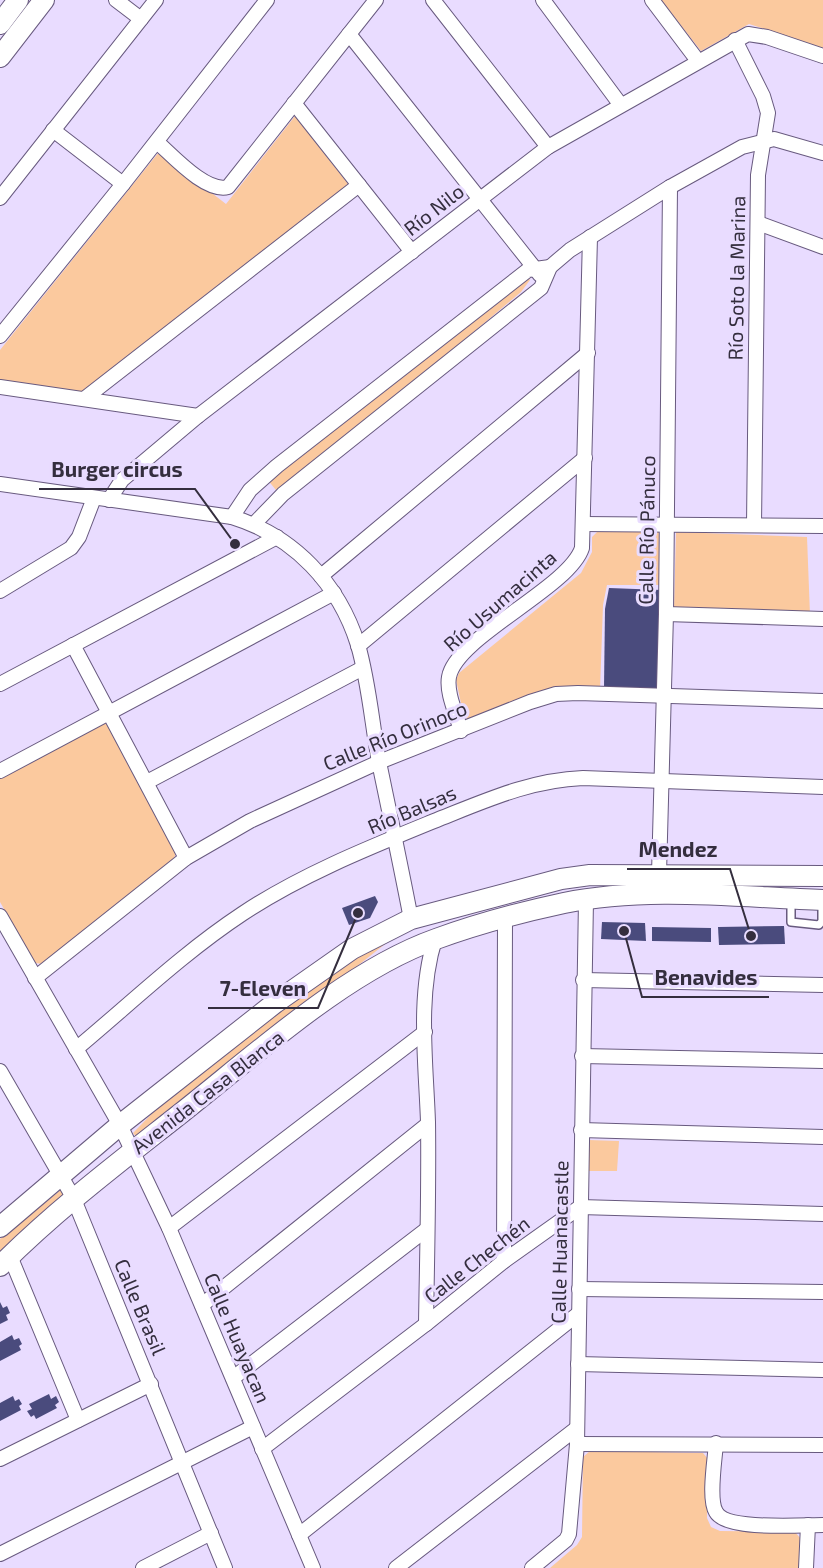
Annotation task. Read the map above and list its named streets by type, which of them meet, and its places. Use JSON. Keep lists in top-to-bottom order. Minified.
{"streets":{"street":["Río Nilo","Río Soto la Marina","Calle Río Pánuco","Río Usumacinta","Calle Río Orinoco","Río Balsas","Avenida Casa Blanca","Calle Huanacastle","Calle Chechén","Calle Brasil","Calle Huayacan"]},"crossings":[["Río Nilo","Río Soto la Marina"],["Calle Río Pánuco","Calle Río Orinoco"],["Calle Río Pánuco","Río Balsas"],["Calle Río Pánuco","Avenida Casa Blanca"],["Río Usumacinta","Calle Río Orinoco"],["Calle Río Orinoco","Calle Huayacan"],["Río Balsas","Calle Huayacan"],["Avenida Casa Blanca","Calle Huanacastle"],["Avenida Casa Blanca","Calle Brasil"],["Avenida Casa Blanca","Calle Huayacan"],["Calle Huanacastle","Calle Chechén"],["Calle Chechén","Calle Huayacan"]],"places":["Burger circus","7-Eleven","Benavides","Mendez"]}
